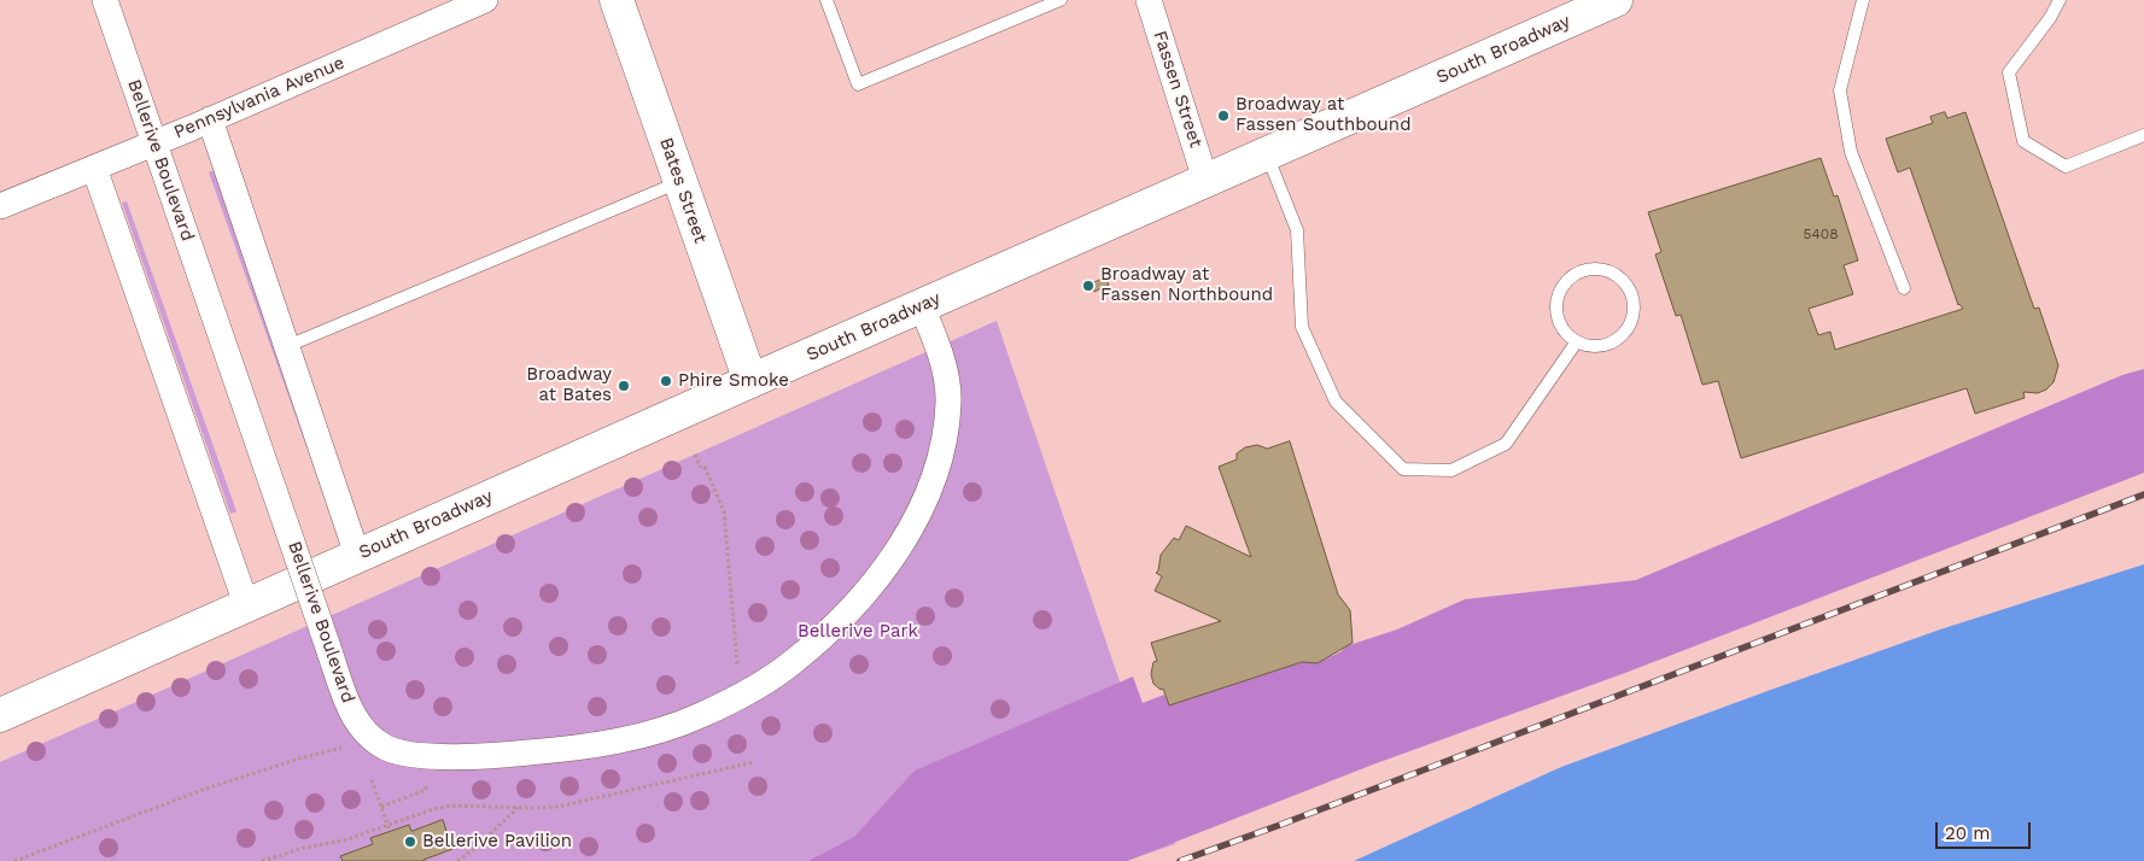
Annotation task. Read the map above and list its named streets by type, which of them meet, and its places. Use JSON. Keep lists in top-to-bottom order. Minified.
{"streets":{"main road":["South Broadway","Bates Street"],"street":["Fassen Street","Pennsylvania Avenue","Bellerive Boulevard"]},"crossings":[["South Broadway","Fassen Street"],["South Broadway","Bellerive Boulevard"],["South Broadway","Bates Street"],["Pennsylvania Avenue","Bellerive Boulevard"]],"parks":["Bellerive Park"],"places":["Broadway at Fassen Southbound","Broadway at Fassen Northbound","Phire Smoke","Broadway at Bates","Bellerive Pavilion"],"house_numbers":["5408"],"scale_bar":"20 m"}
